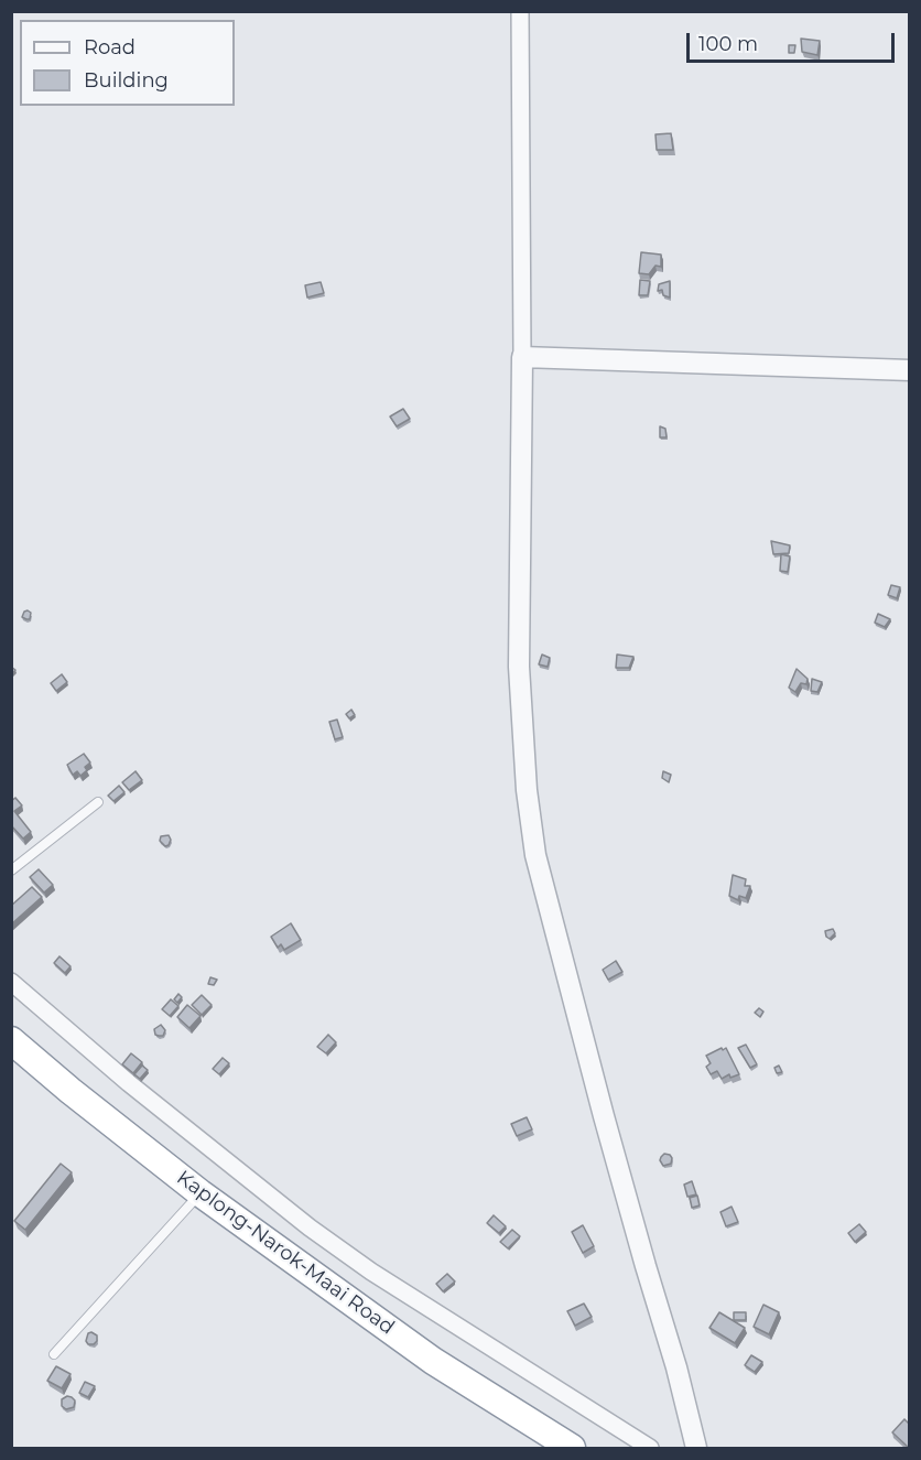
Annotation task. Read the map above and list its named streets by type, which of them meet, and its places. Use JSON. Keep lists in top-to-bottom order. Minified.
{"streets":{"highway":["Kaplong-Narok-Maai Road"]},"legend":["Road","Building"],"scale_bar":"100 m"}
